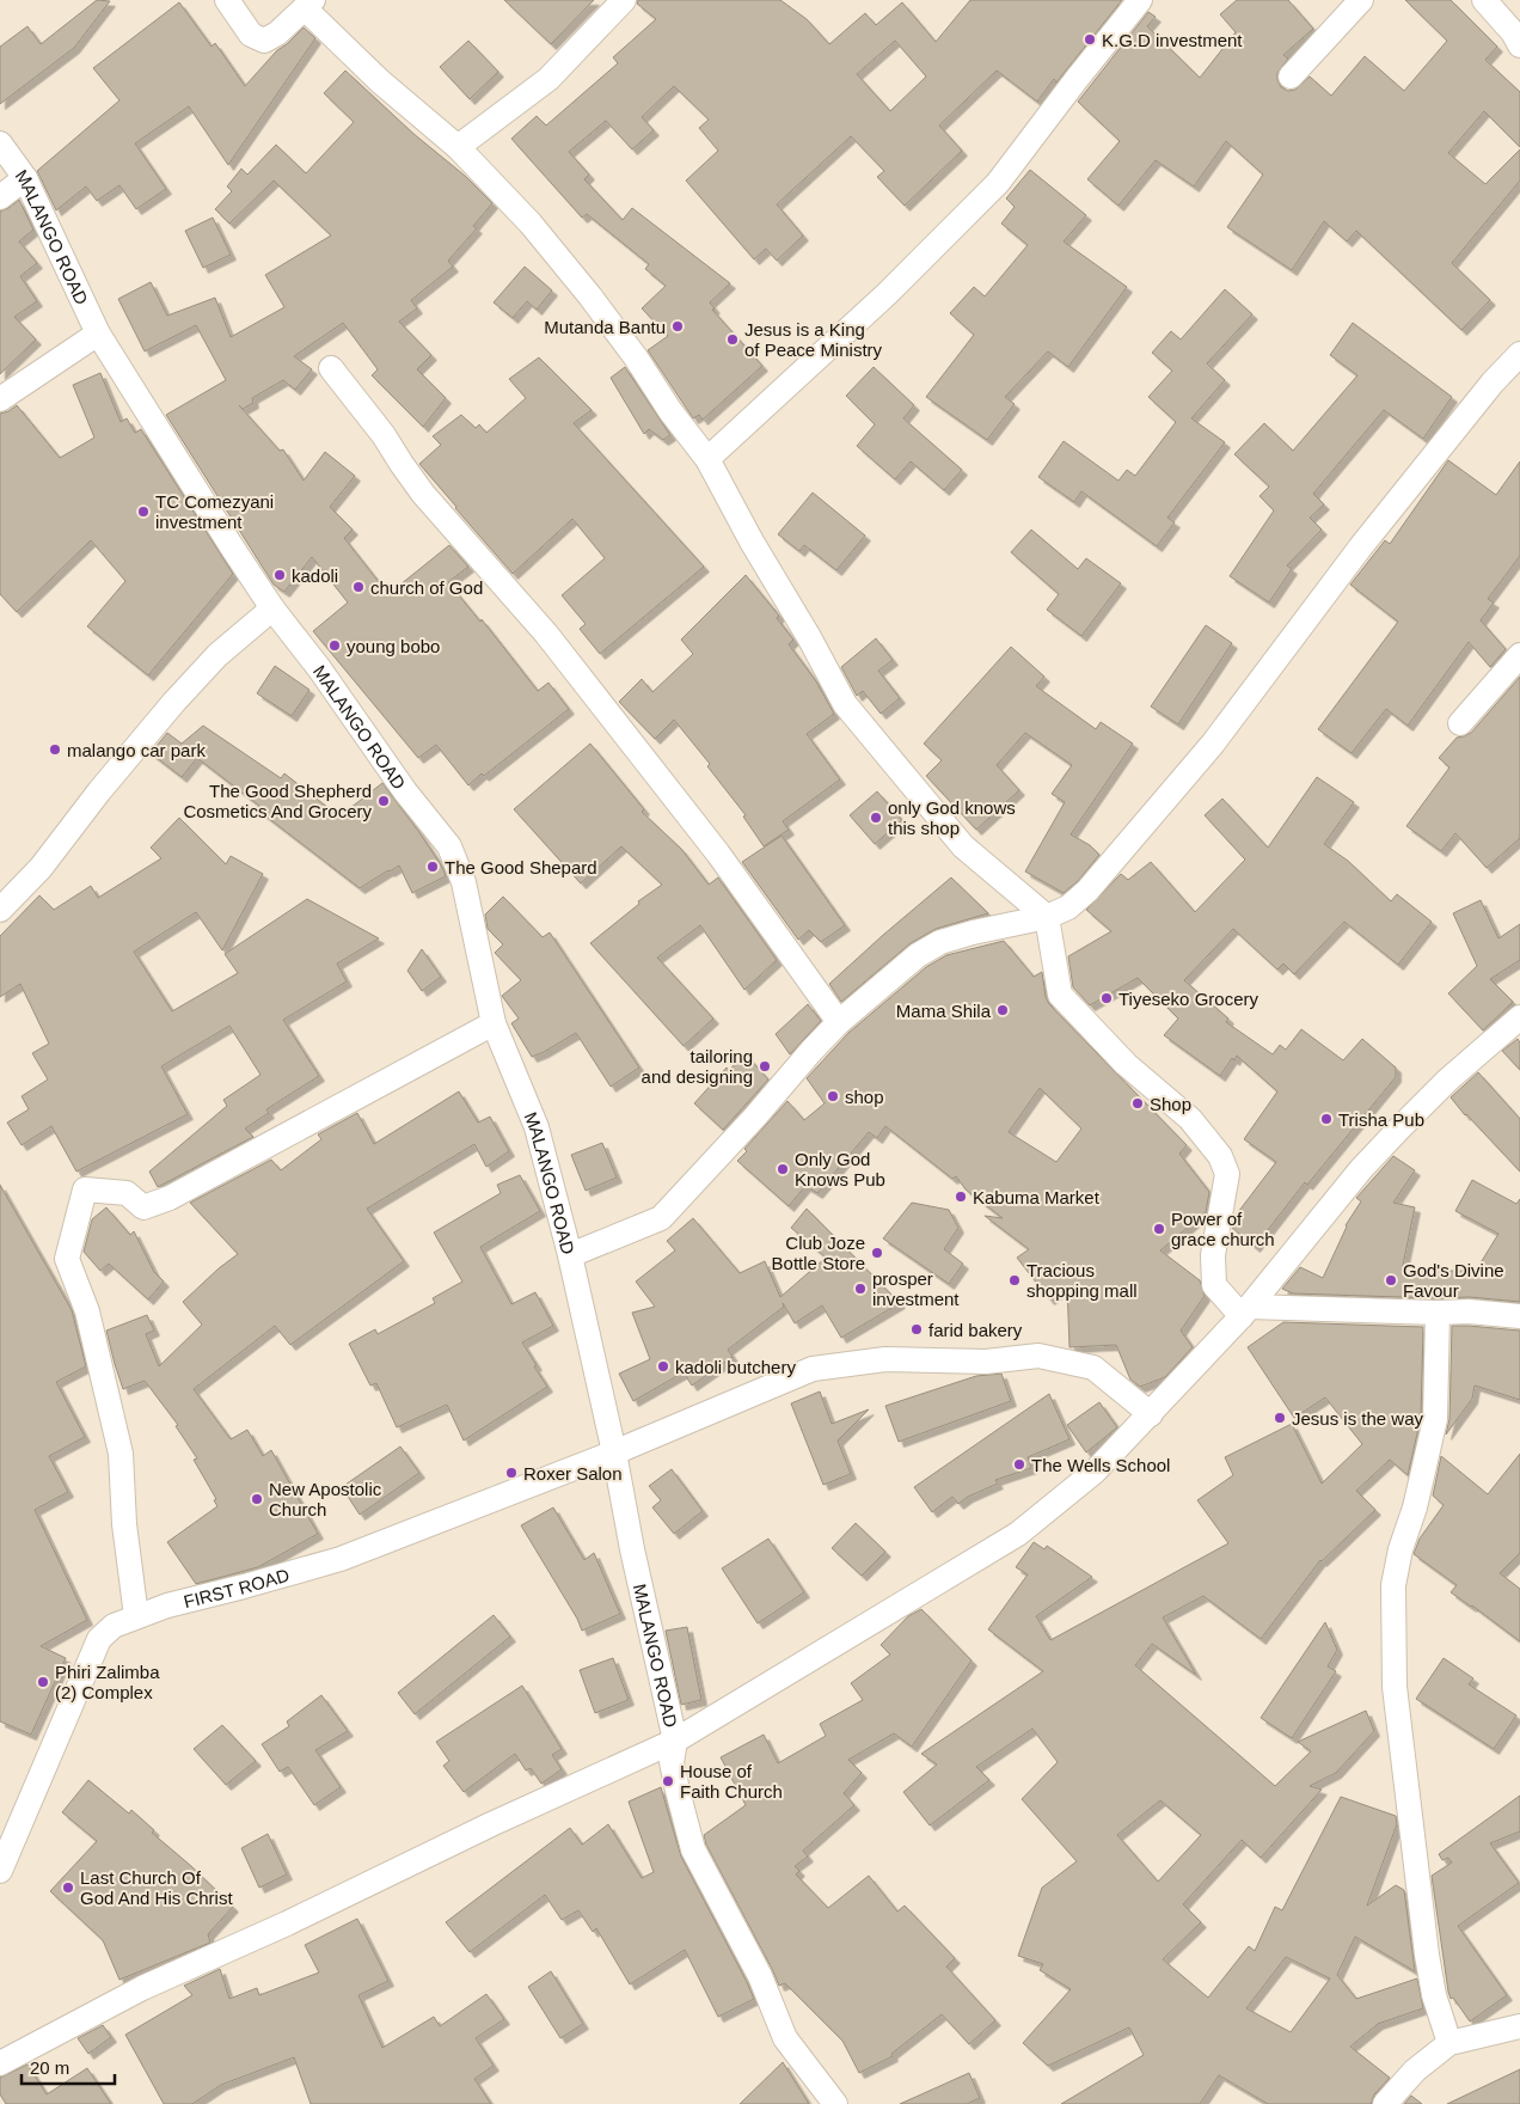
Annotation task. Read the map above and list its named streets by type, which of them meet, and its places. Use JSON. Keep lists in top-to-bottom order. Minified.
{"streets":{"street":["MALANGO ROAD","FIRST ROAD"]},"crossings":[["MALANGO ROAD","FIRST ROAD"]],"places":["K.G.D investment","Mutanda Bantu","Jesus is a King of Peace Ministry","TC Comezyani investment","kadoli","church of God","young bobo","malango car park","The Good Shepherd Cosmetics And Grocery","only God knows this shop","The Good Shepard","Tiyeseko Grocery","Mama Shila","tailoring and designing","shop","Shop","Trisha Pub","Only God Knows Pub","Kabuma Market","Power of grace church","Club Joze Bottle Store","Tracious shopping mall","God's Divine Favour","prosper investment","farid bakery","kadoli butchery","Jesus is the way","The Wells School","Roxer Salon","New Apostolic Church","Phiri Zalimba (2) Complex","House of Faith Church","Last Church Of God And His Christ"],"scale_bar":"20 m"}
